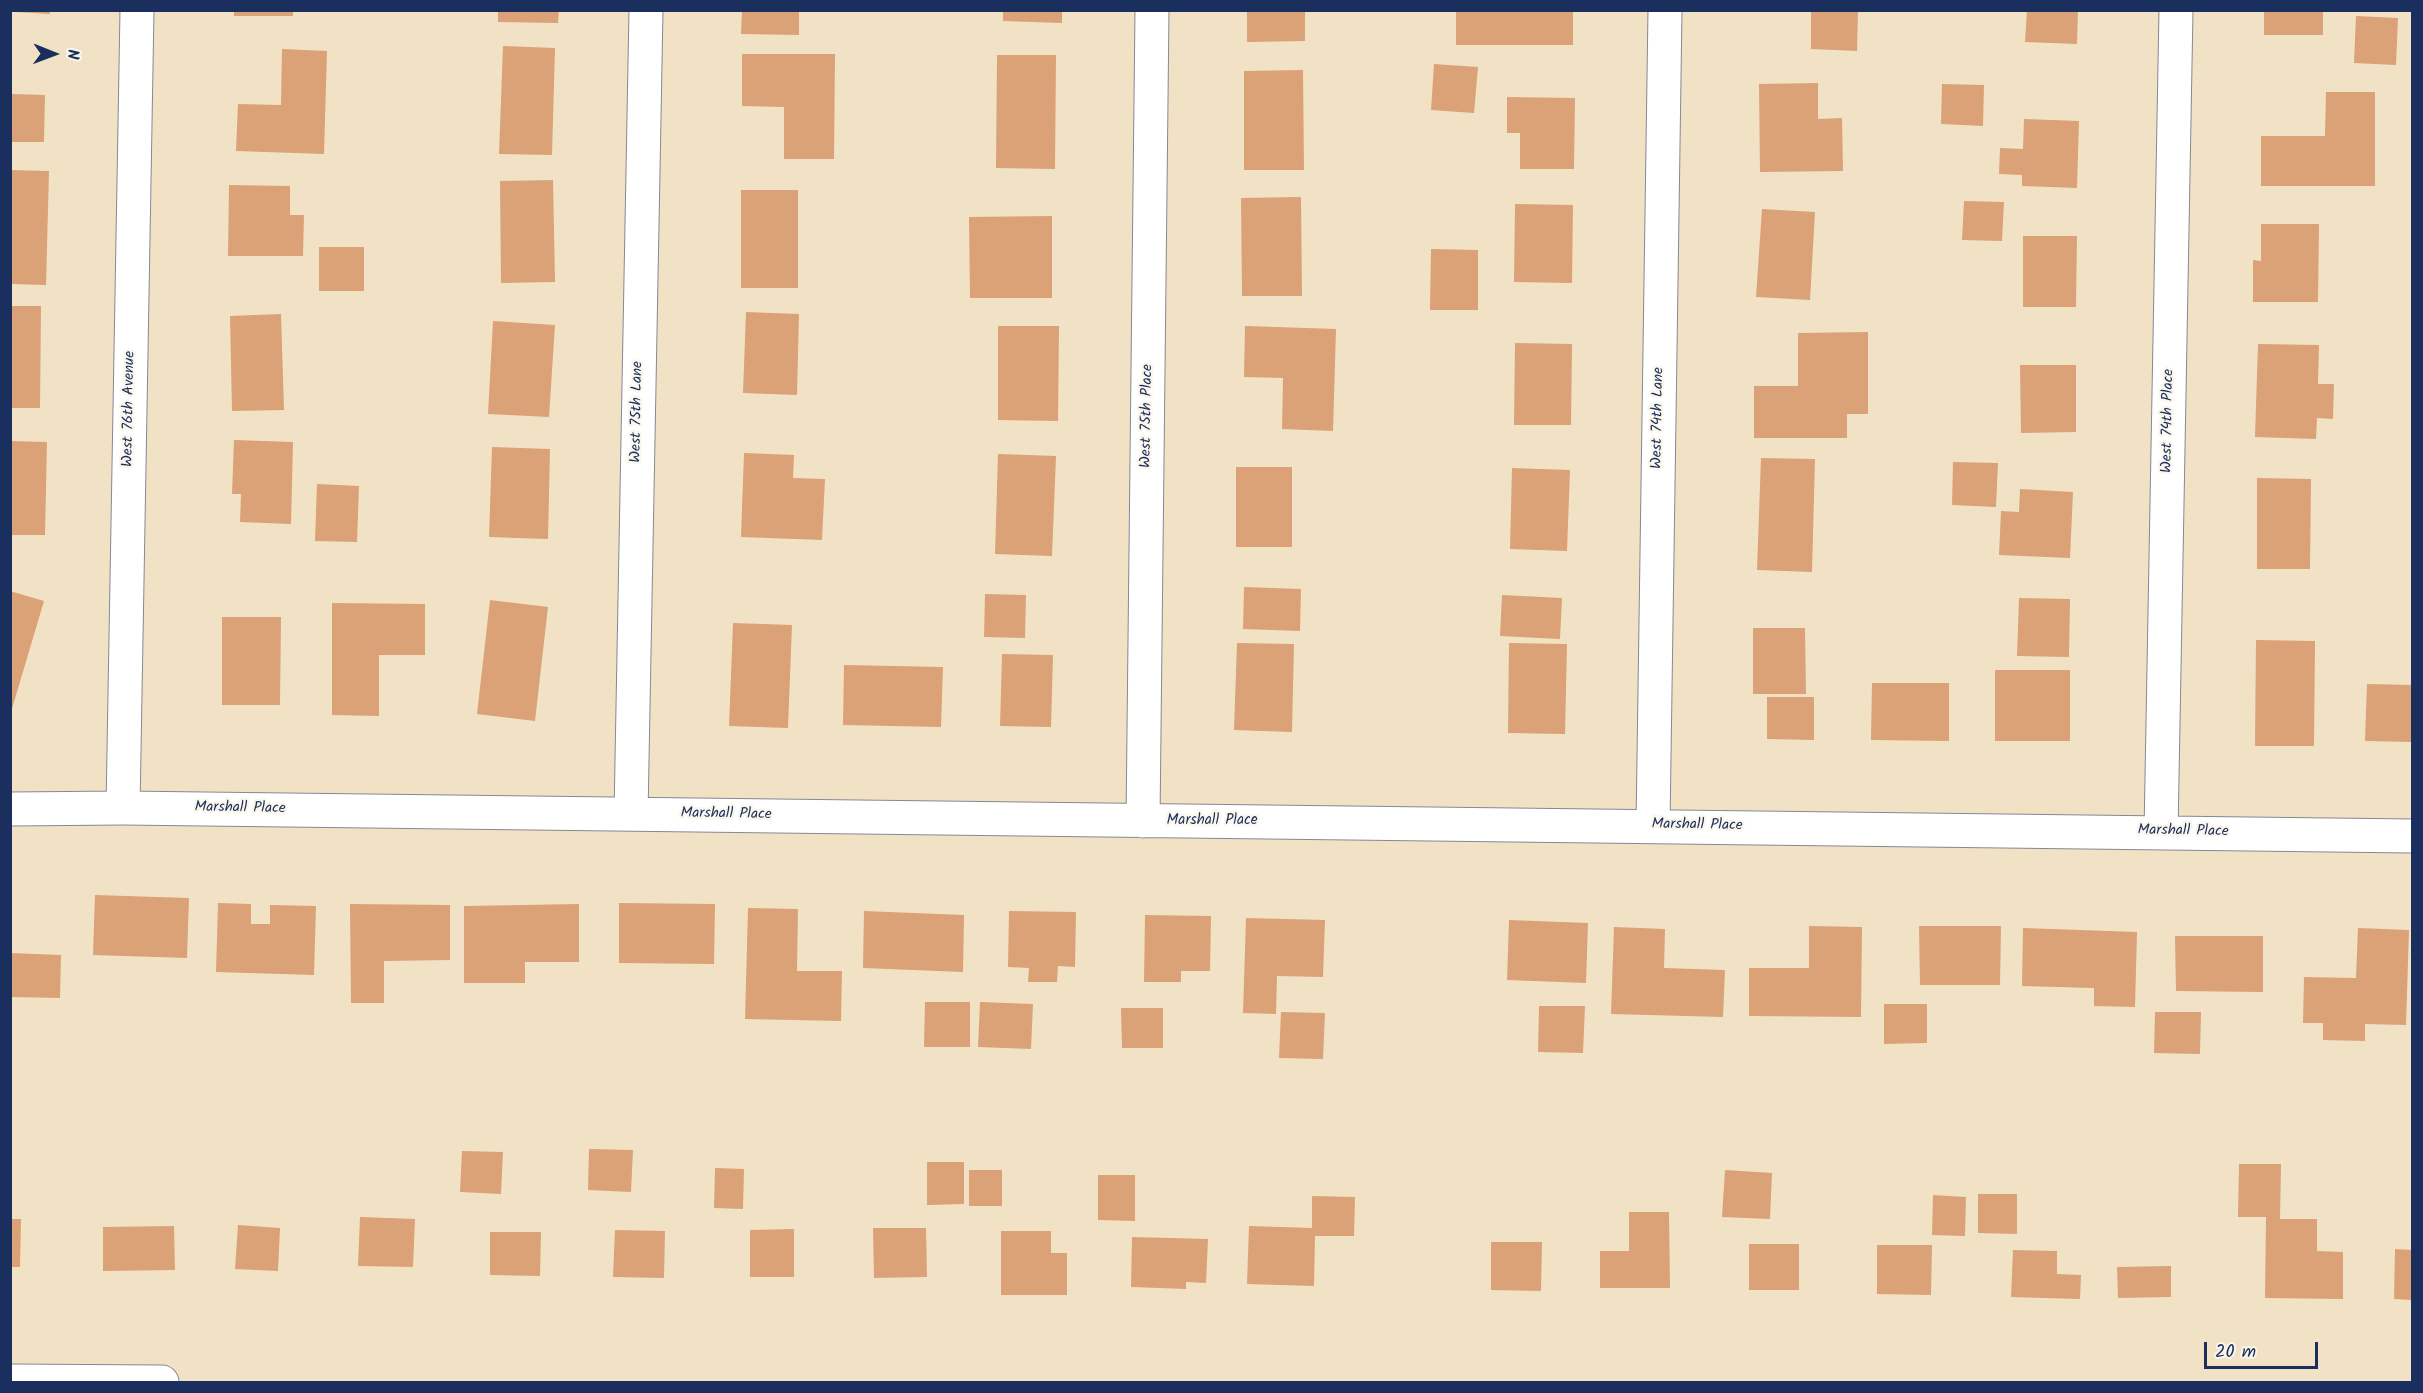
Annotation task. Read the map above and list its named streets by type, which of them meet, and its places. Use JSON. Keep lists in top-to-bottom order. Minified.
{"streets":{"street":["West 76th Avenue","West 75th Lane","West 75th Place","West 74th Lane","West 74th Place","Marshall Place"]},"crossings":[["West 76th Avenue","Marshall Place"],["West 75th Lane","Marshall Place"],["West 75th Place","Marshall Place"],["West 74th Lane","Marshall Place"],["West 74th Place","Marshall Place"]],"scale_bar":"20 m","north":"right"}
